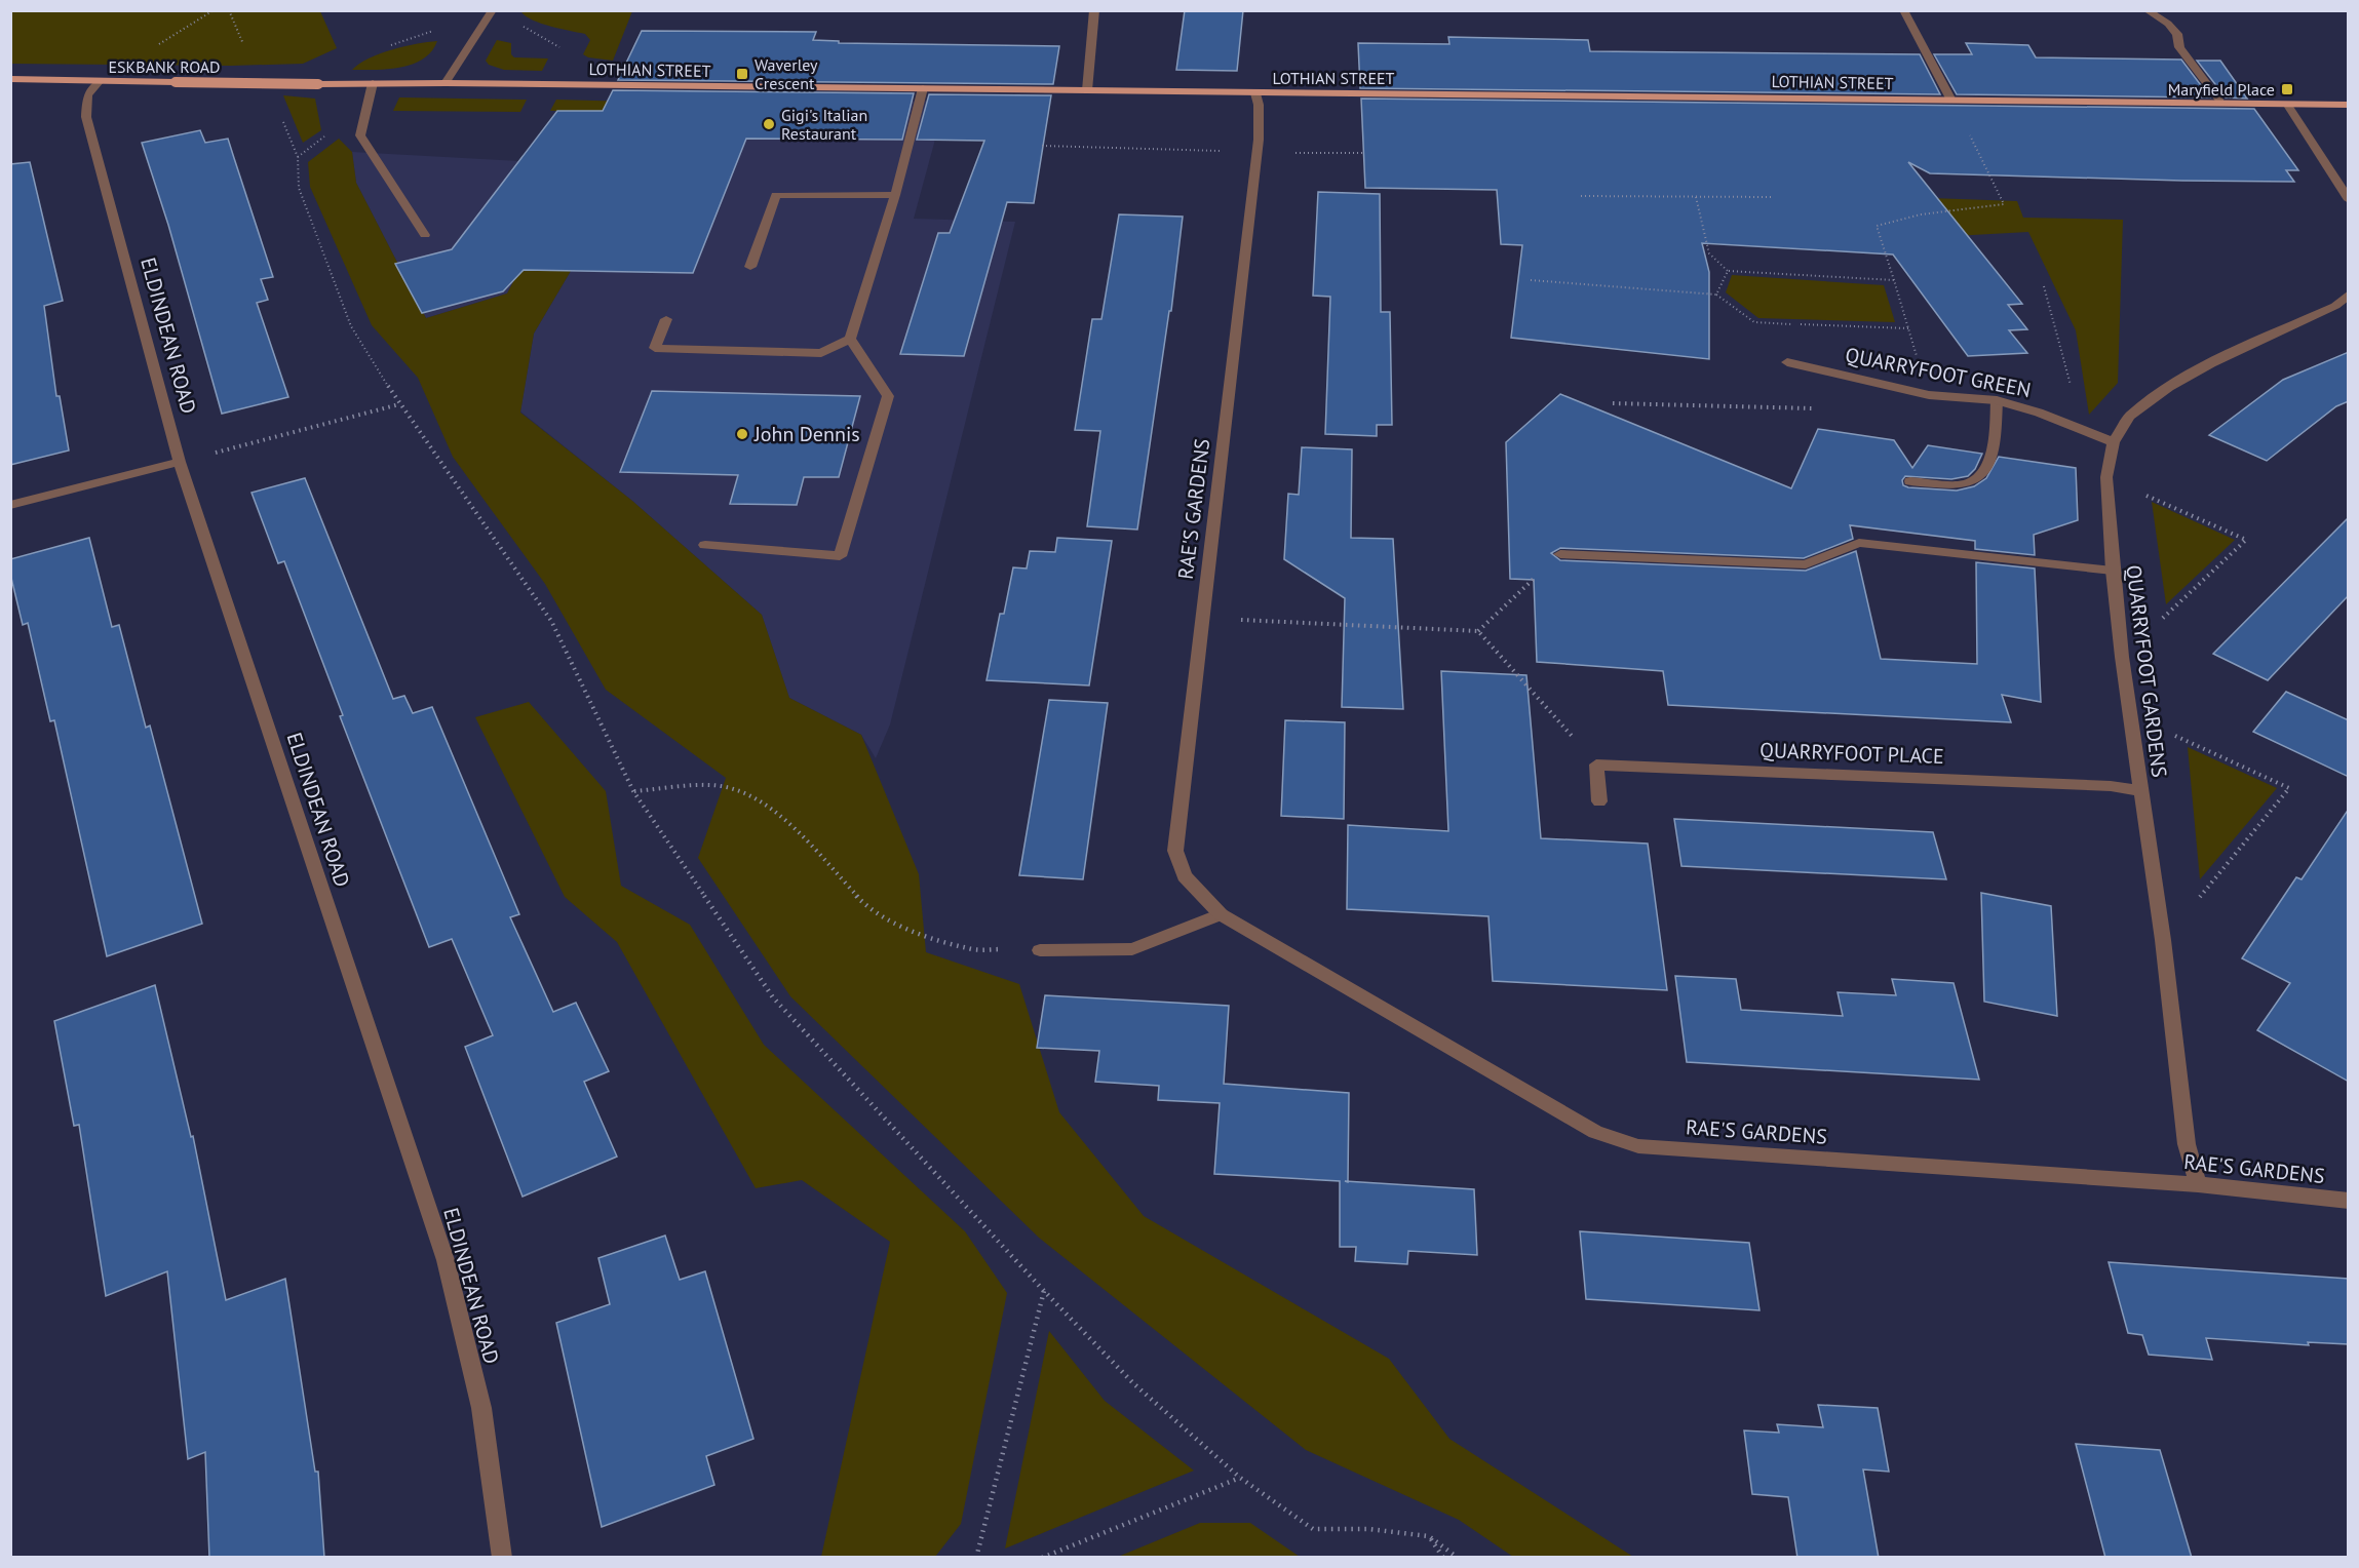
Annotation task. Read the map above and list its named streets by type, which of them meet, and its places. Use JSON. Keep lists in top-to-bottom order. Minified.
{"streets":{"main road":["ESKBANK ROAD","LOTHIAN STREET"],"street":["ELDINDEAN ROAD","QUARRYFOOT GREEN","RAE'S GARDENS","QUARRYFOOT GARDENS","QUARRYFOOT PLACE"]},"crossings":[["ESKBANK ROAD","LOTHIAN STREET"],["ESKBANK ROAD","ELDINDEAN ROAD"],["LOTHIAN STREET","RAE'S GARDENS"],["QUARRYFOOT GREEN","QUARRYFOOT GARDENS"],["RAE'S GARDENS","QUARRYFOOT GARDENS"],["QUARRYFOOT GARDENS","QUARRYFOOT PLACE"]],"places":{"transit":["Waverley Crescent","Maryfield Place"],"other":["Gigi's Italian Restaurant","John Dennis"]}}
